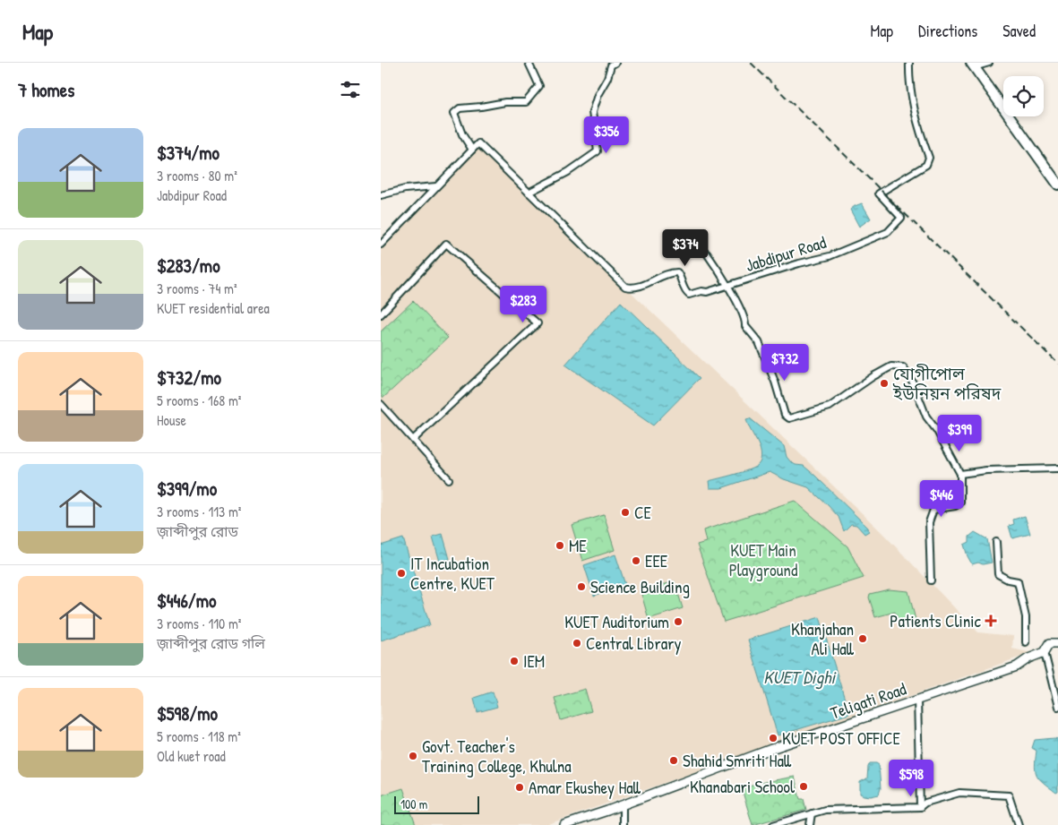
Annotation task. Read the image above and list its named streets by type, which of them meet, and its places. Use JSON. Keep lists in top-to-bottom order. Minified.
{"streets":{"main road":["Teligati Road"],"street":["Jabdipur Road"]},"water":["KUET Dighi"],"parks":["KUET Main Playground"],"places":{"other":["যোগীপোল ইউনিয়ন পরিষদ","CE","ME","EEE","IT Incubation Centre, KUET","Science Building","KUET Auditorium","Khanjahan Ali Hall","Central Library","IEM","KUET POST OFFICE","Govt. Teacher's Training College, Khulna","Shahid Smriti Hall","Khanabari School","Amar Ekushey Hall"],"health":["Patients Clinic"]},"scale_bar":"100 m","page":{"header":"Map","nav":["Map","Directions","Saved"],"heading":"7 homes","list":[{"name":"$374/mo","note":"3 rooms · 80 m² · Jabdipur Road"},{"name":"$283/mo","note":"3 rooms · 74 m² · KUET residential area"},{"name":"$732/mo","note":"5 rooms · 168 m² · House"},{"name":"$399/mo","note":"3 rooms · 113 m² · জ়াব্দীপুর রোড"},{"name":"$446/mo","note":"3 rooms · 110 m² · জ়াব্দীপুর রোড গলি"},{"name":"$598/mo","note":"5 rooms · 118 m² · Old kuet road"}],"price":["$356","$374","$283","$732","$399","$446","$598"],"scale":"100 m"}}
